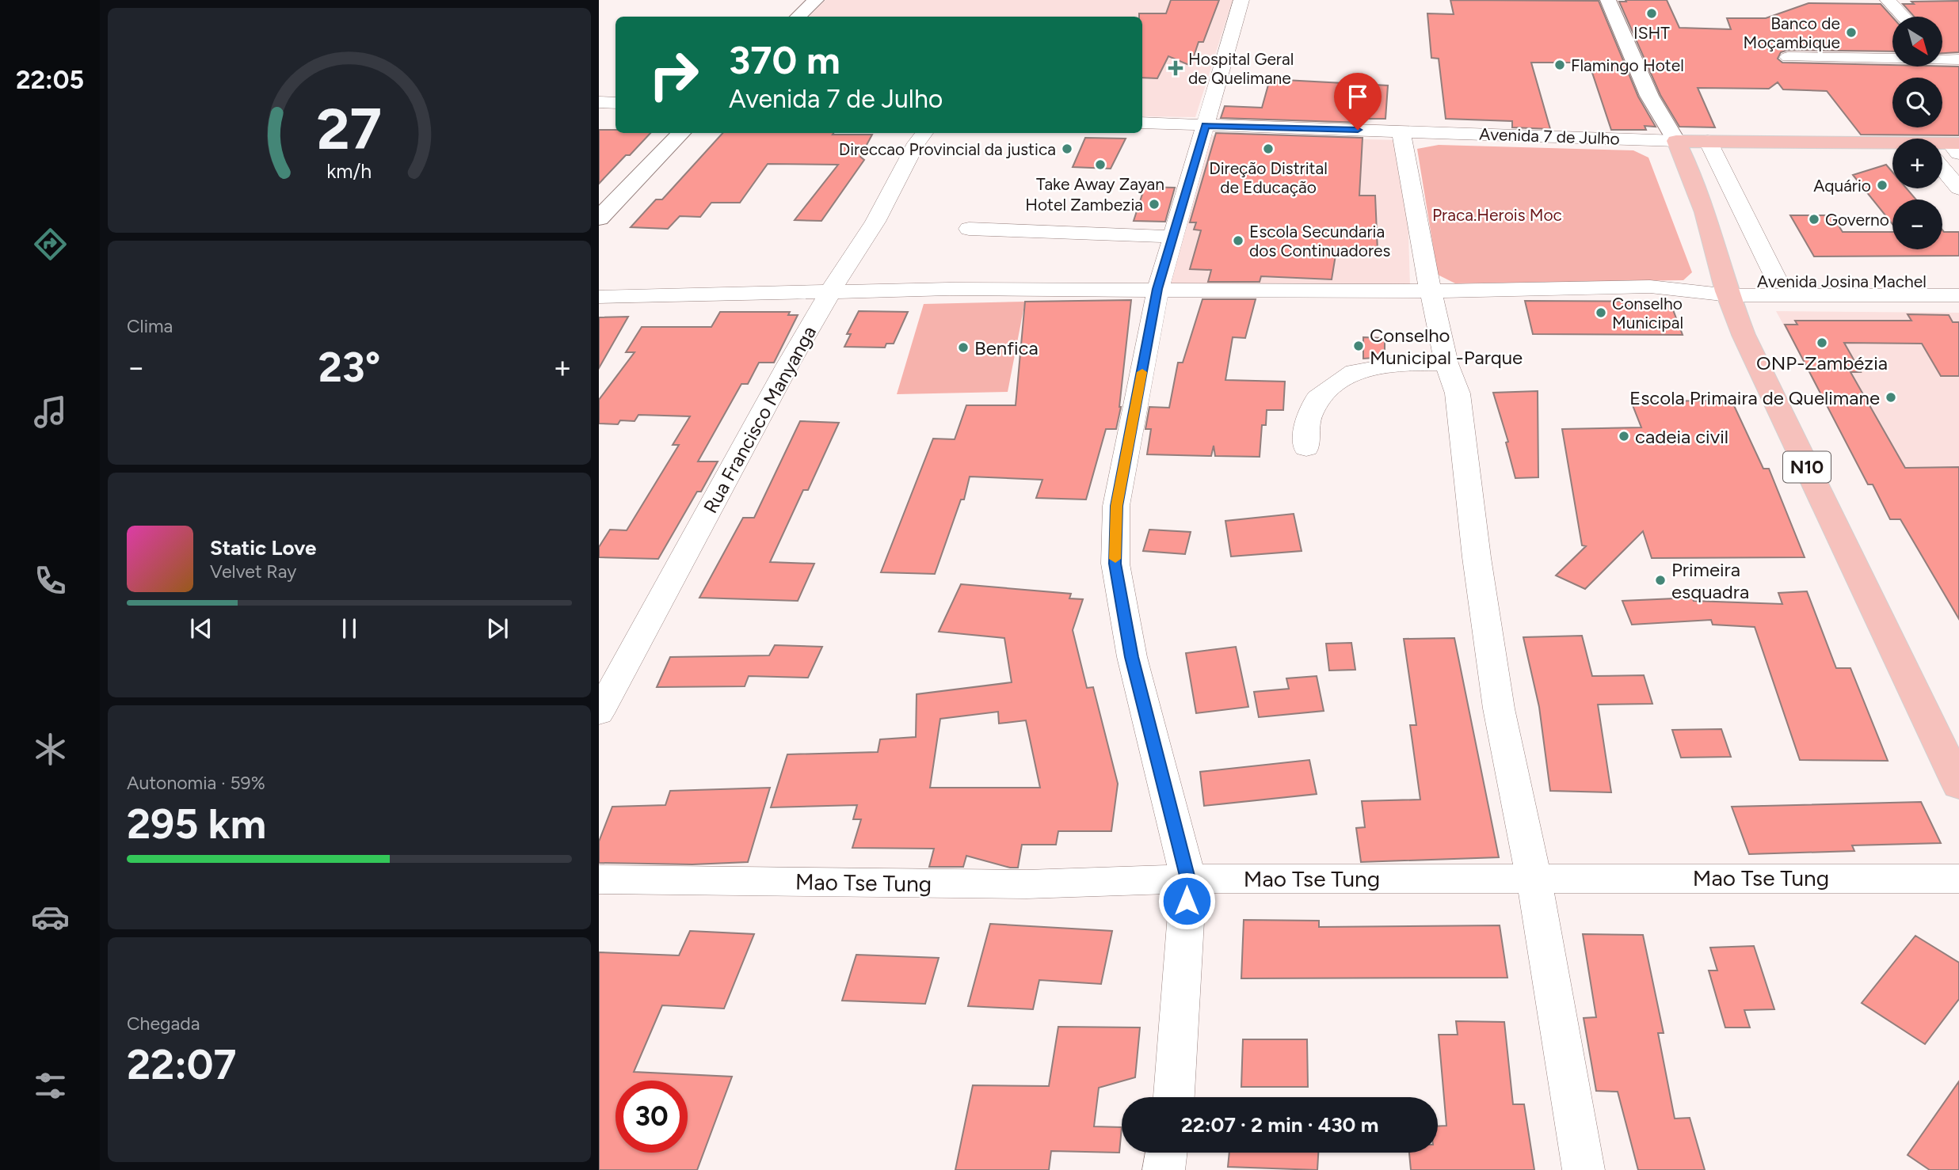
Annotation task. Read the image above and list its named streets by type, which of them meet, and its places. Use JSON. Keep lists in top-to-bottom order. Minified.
{"streets":{"main road":["Avenida 7 de Julho","N10"],"street":["Avenida Josina Machel","Rua Francisco Manyanga","Mao Tse Tung"]},"crossings":[["Avenida 7 de Julho","N10"],["Avenida Josina Machel","N10"]],"parks":["Praca.Herois Moc"],"places":{"other":["ISHT","Banco de Moçambique","Flamingo Hotel","Direccao Provincial da justica","Direção Distrital de Educação","Take Away Zayan","Aquário","Hotel Zambezia","Governo","Escola Secundaria dos Continuadores","Conselho Municipal","ONP-Zambézia","Conselho Municipal -Parque","Benfica","Escola Primaira de Quelimane","cadeia civil","Primeira esquadra"],"health":["Hospital Geral de Quelimane"]},"north":"bottom right","page":{"tabs":"22:05","map_buttons":["+","−"],"turn":["370 m","Avenida 7 de Julho"],"tile":["Clima",["Autonomia · 59%","295 km"],["Chegada","22:07"]],"heat":["−","23°","+"],"song":["Static Love","Velvet Ray"],"limit":"30","trip":"22:07 · 2 min · 430 m","gauge":["27","km/h"]}}
